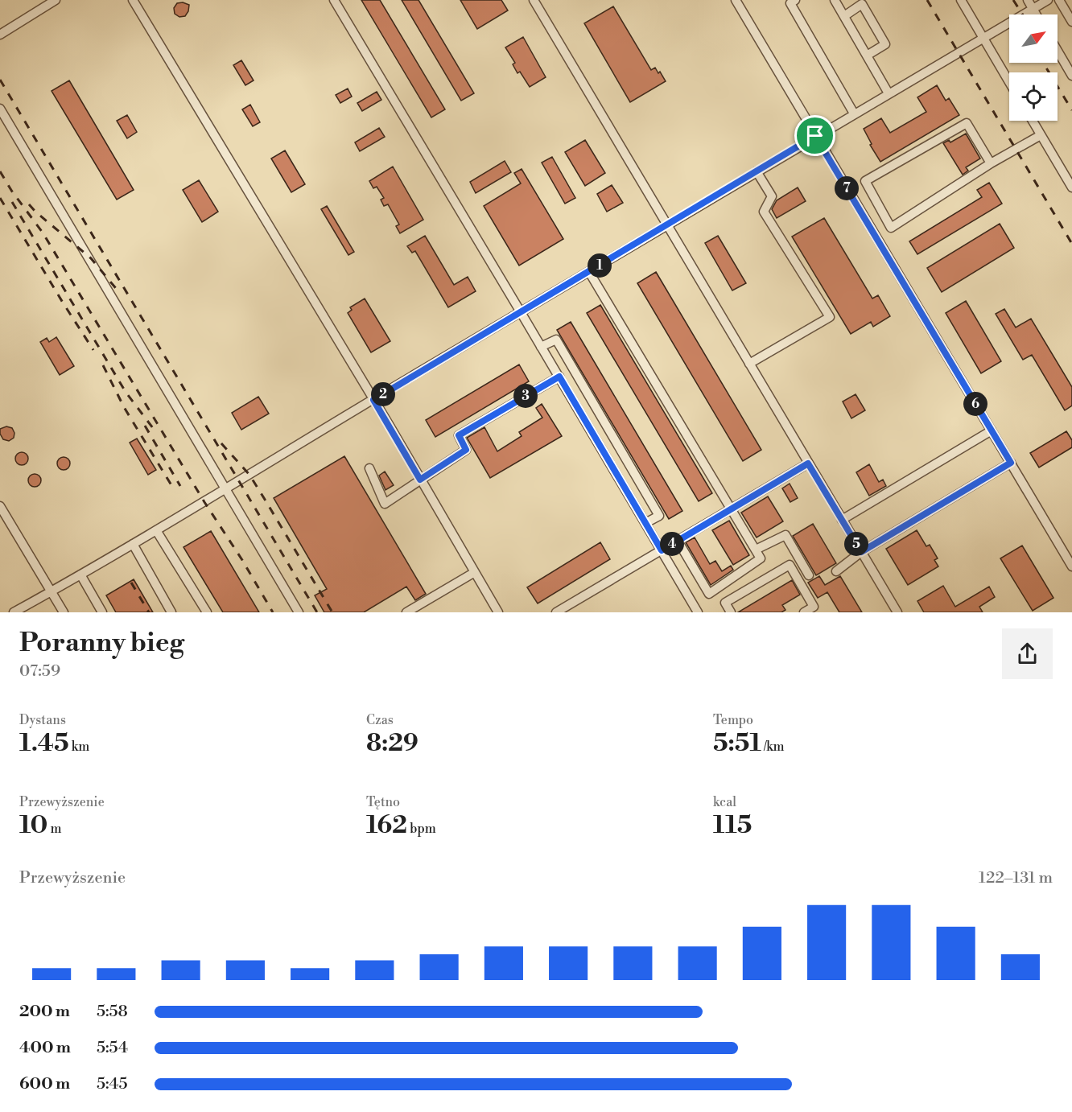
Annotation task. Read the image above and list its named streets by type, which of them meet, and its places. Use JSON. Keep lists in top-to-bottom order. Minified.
{"north":"top right","page":{"pins":["7","1","2","3","6","4","5"],"heading":["Poranny bieg","07:59"],"stats":[["Dystans","1.45 km"],["Czas","8:29"],["Tempo","5:51 /km"],["Przewyższenie","10 m"],["Tętno","162 bpm"],["kcal","115"]],"chart":["Przewyższenie","122–131 m"],"list":[{"name":"200 m","note":"5:58"},{"name":"400 m","note":"5:54"},{"name":"600 m","note":"5:45"}]}}
